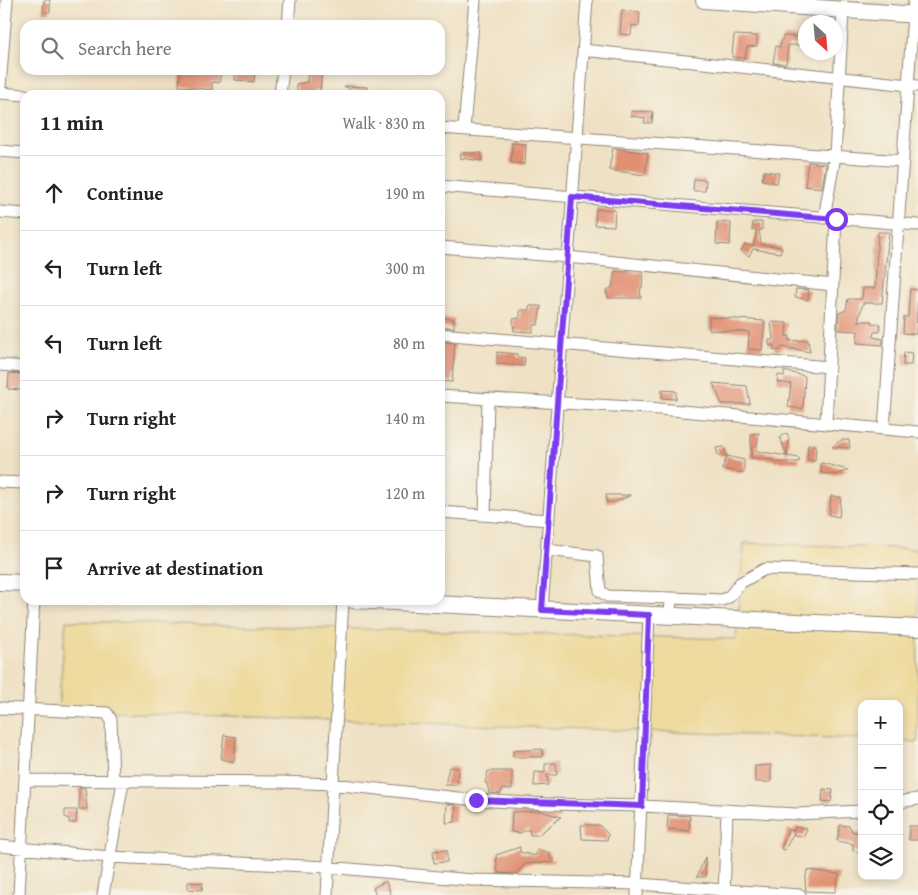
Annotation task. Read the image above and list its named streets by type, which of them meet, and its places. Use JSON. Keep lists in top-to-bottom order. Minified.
{"north":"bottom right","page":{"search":"Search here","heading":["11 min","Walk · 830 m"],"list":[["Continue","190 m"],["Turn left","300 m"],["Turn left","80 m"],["Turn right","140 m"],["Turn right","120 m"],"Arrive at destination"],"map_buttons":["+","−"]}}
